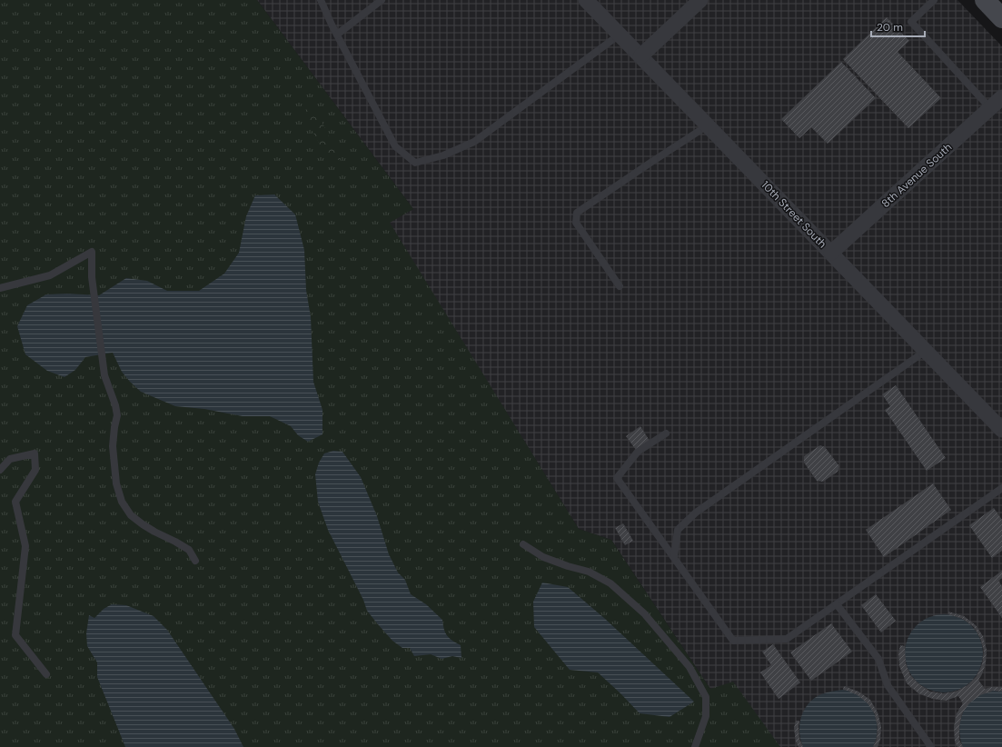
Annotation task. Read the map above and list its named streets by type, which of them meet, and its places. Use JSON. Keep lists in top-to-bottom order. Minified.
{"streets":{"street":["8th Avenue South","10th Street South"]},"crossings":[["8th Avenue South","10th Street South"]],"scale_bar":"20 m"}
